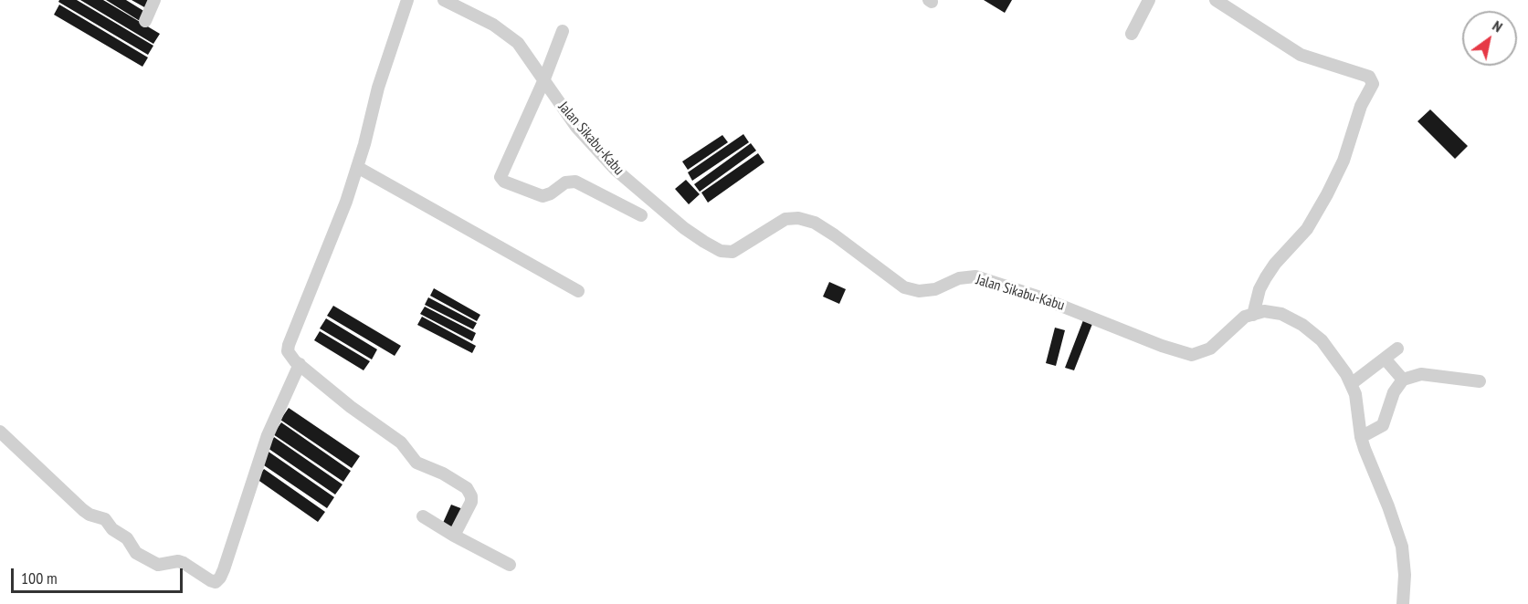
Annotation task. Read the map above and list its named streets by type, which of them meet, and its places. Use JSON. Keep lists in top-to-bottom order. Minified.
{"streets":{"street":["Jalan Sikabu-Kabu"]},"scale_bar":"100 m","north":"top right"}
